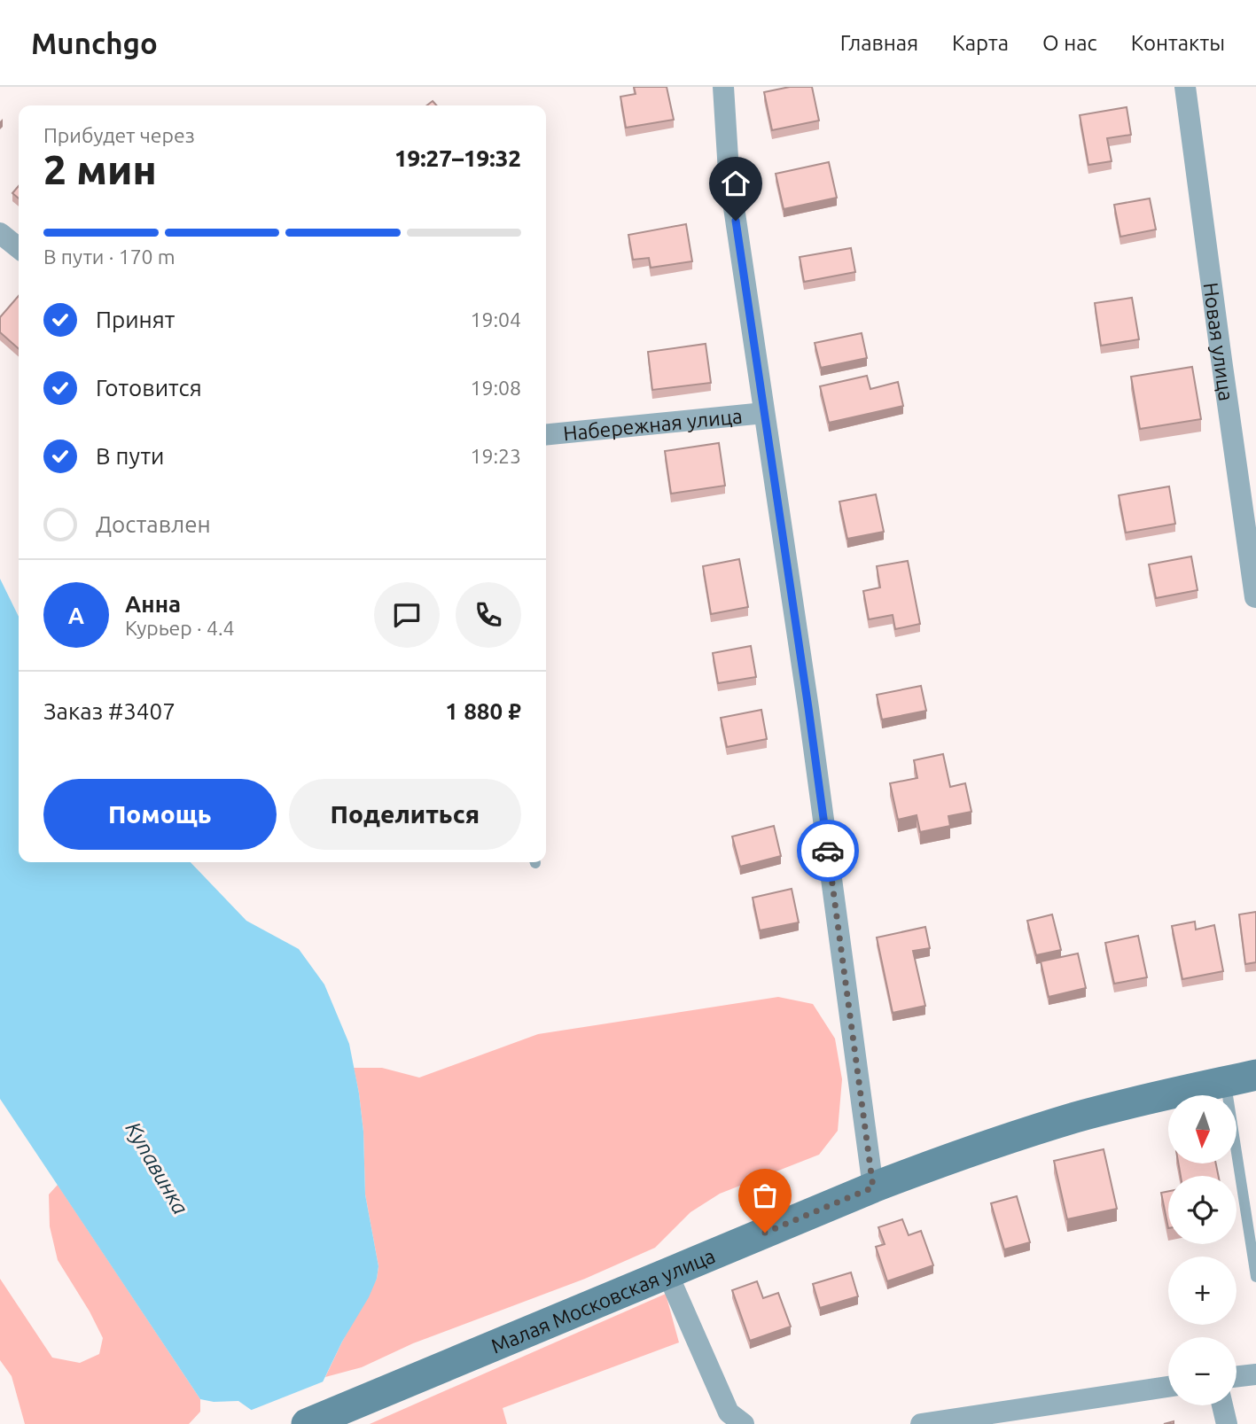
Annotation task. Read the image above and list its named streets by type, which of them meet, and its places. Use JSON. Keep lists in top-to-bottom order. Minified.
{"streets":{"main road":["Малая Московская улица"],"street":["Новая улица","Набережная улица"]},"water":["Купавинка"],"north":"bottom","page":{"header":"Munchgo","nav":["Главная","Карта","О нас","Контакты"],"heading":["2 мин","Прибудет через","19:27–19:32"],"panel":["Анна","Курьер · 4.4","Заказ #3407","1 880 ₽"],"bar":"В пути · 170 m","list":[["Принят","19:04"],["Готовится","19:08"],["В пути","19:23"],"Доставлен"],"round":"А","buttons":["Помощь","Поделиться"],"map_buttons":["+","−"]}}
